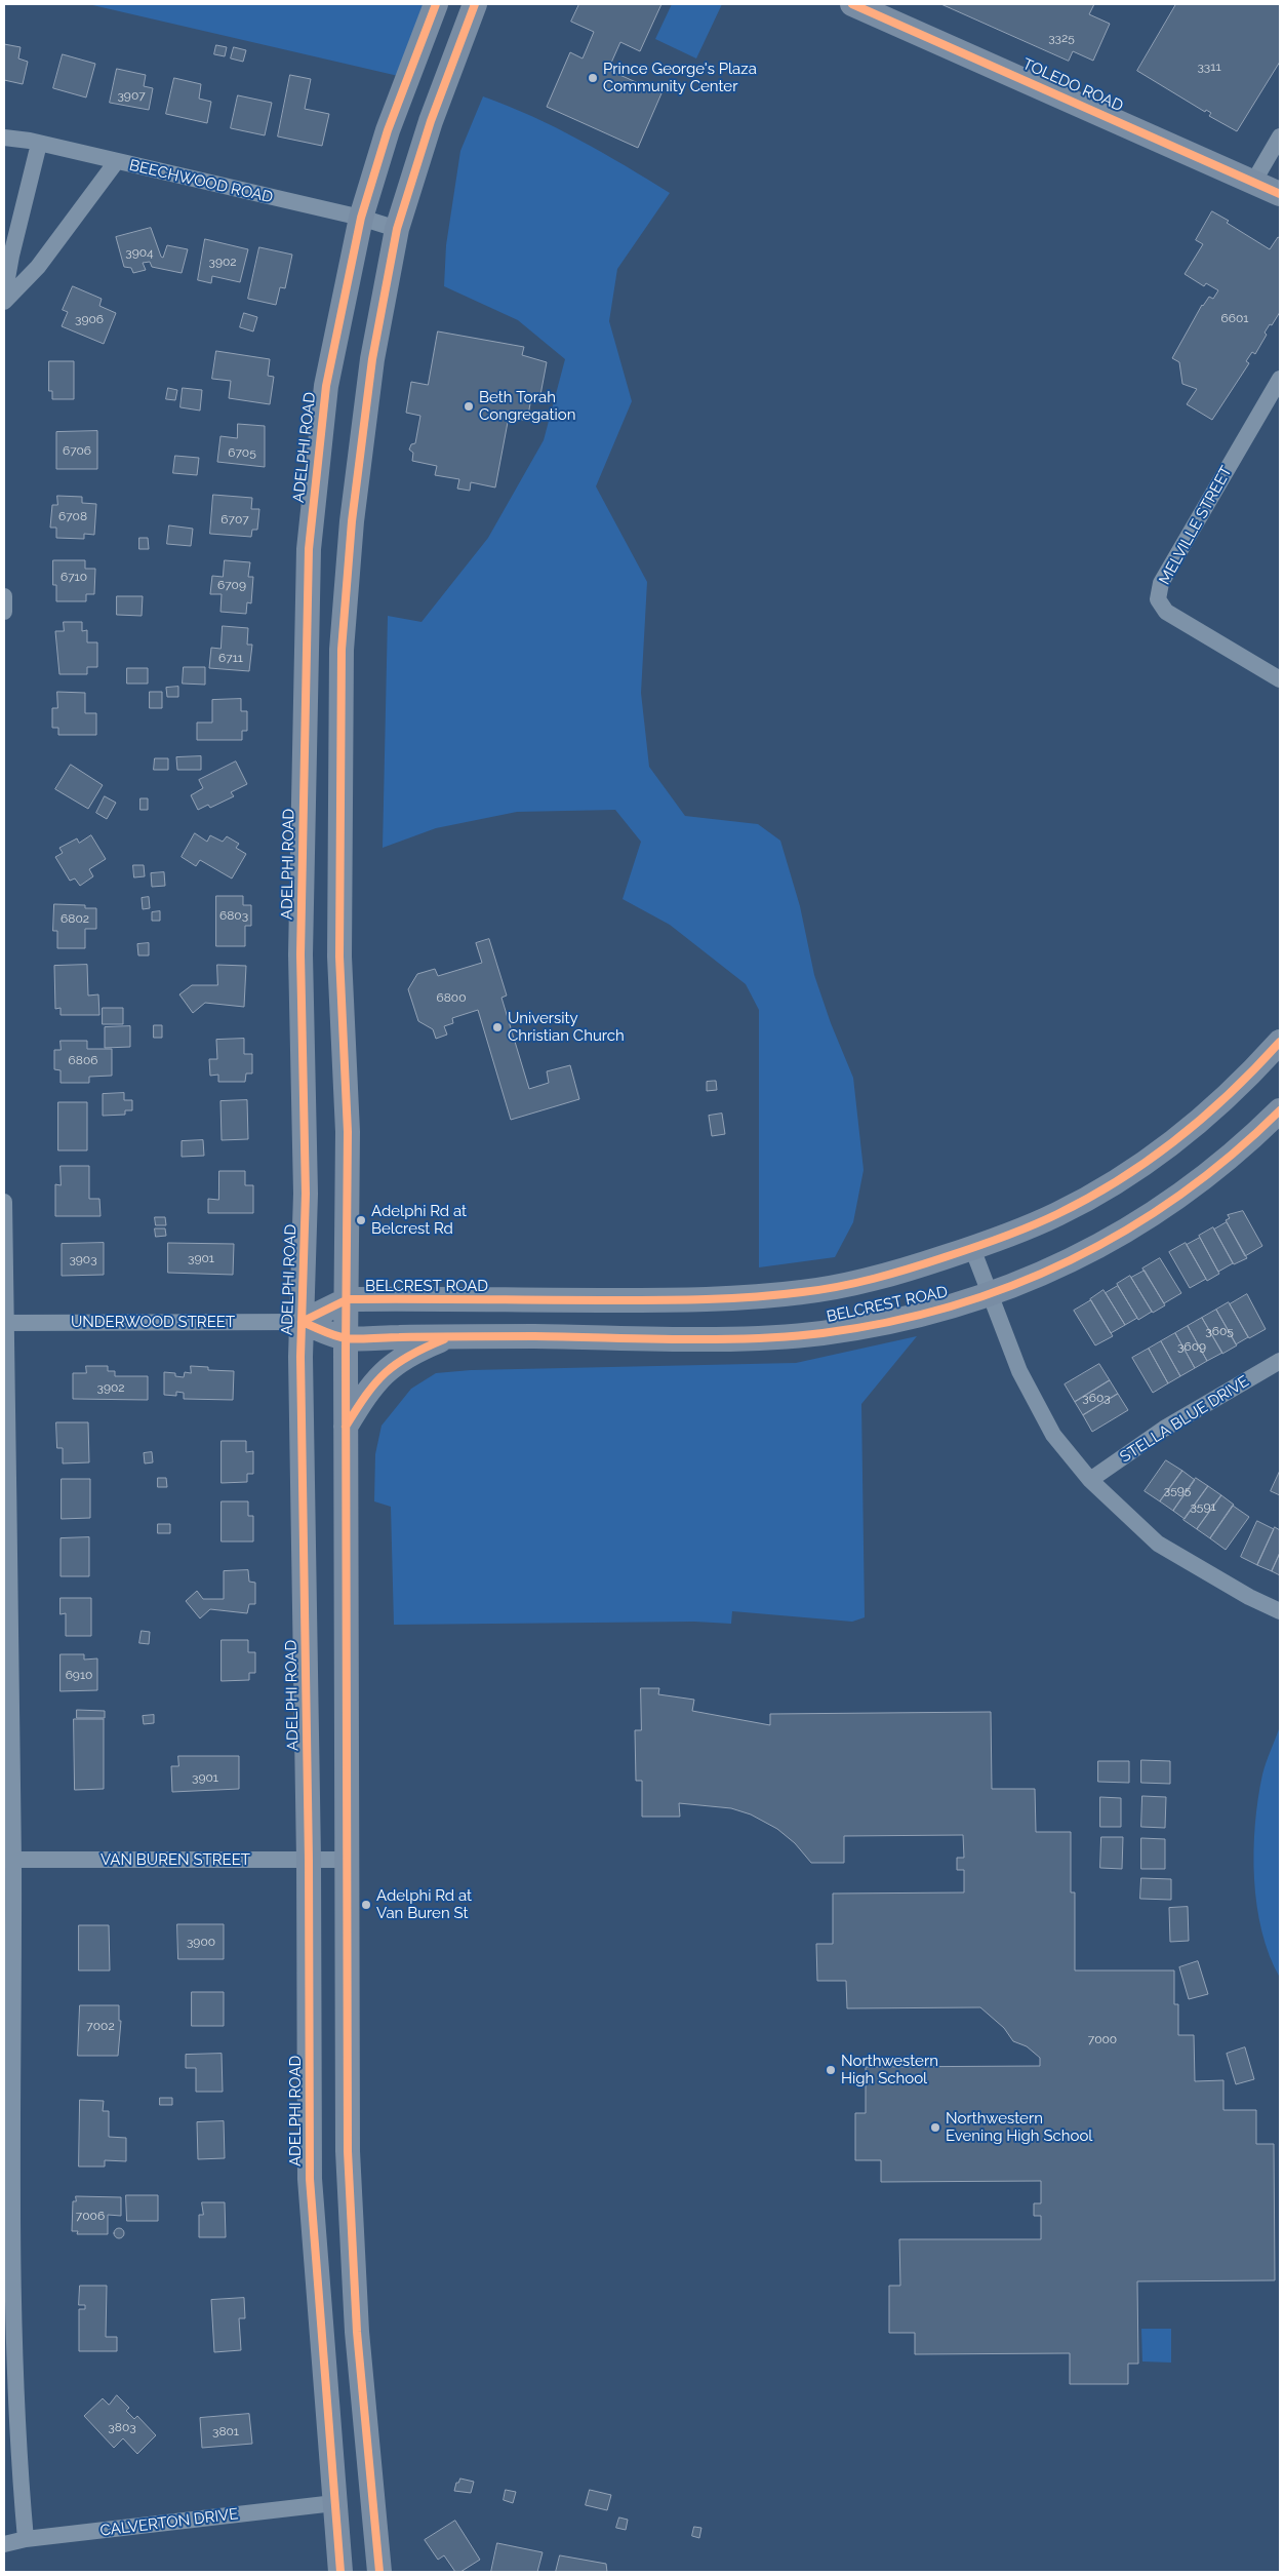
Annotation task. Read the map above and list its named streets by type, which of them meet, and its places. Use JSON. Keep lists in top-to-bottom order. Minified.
{"streets":{"main road":["TOLEDO ROAD","ADELPHI ROAD","BELCREST ROAD"],"street":["BEECHWOOD ROAD","MELVILLE STREET","UNDERWOOD STREET","STELLA BLUE DRIVE","VAN BUREN STREET","CALVERTON DRIVE"]},"crossings":[["BEECHWOOD ROAD","ADELPHI ROAD"],["ADELPHI ROAD","BELCREST ROAD"],["ADELPHI ROAD","UNDERWOOD STREET"],["ADELPHI ROAD","VAN BUREN STREET"],["ADELPHI ROAD","CALVERTON DRIVE"],["BELCREST ROAD","UNDERWOOD STREET"]],"places":["Prince George's Plaza Community Center","Beth Torah Congregation","University Christian Church","Adelphi Rd at Belcrest Rd","Adelphi Rd at Van Buren St","Northwestern High School","Northwestern Evening High School"],"house_numbers":["3325","3311","3907","3904","3902","6601","3906","6706","6705","6708","6707","6710","6709","6711","6803","6802","6800","6806","3901","3903","3605","3609","3902","3603","3595","3591","6910","3901","3900","7002","7000","7006","3803","3801"]}
